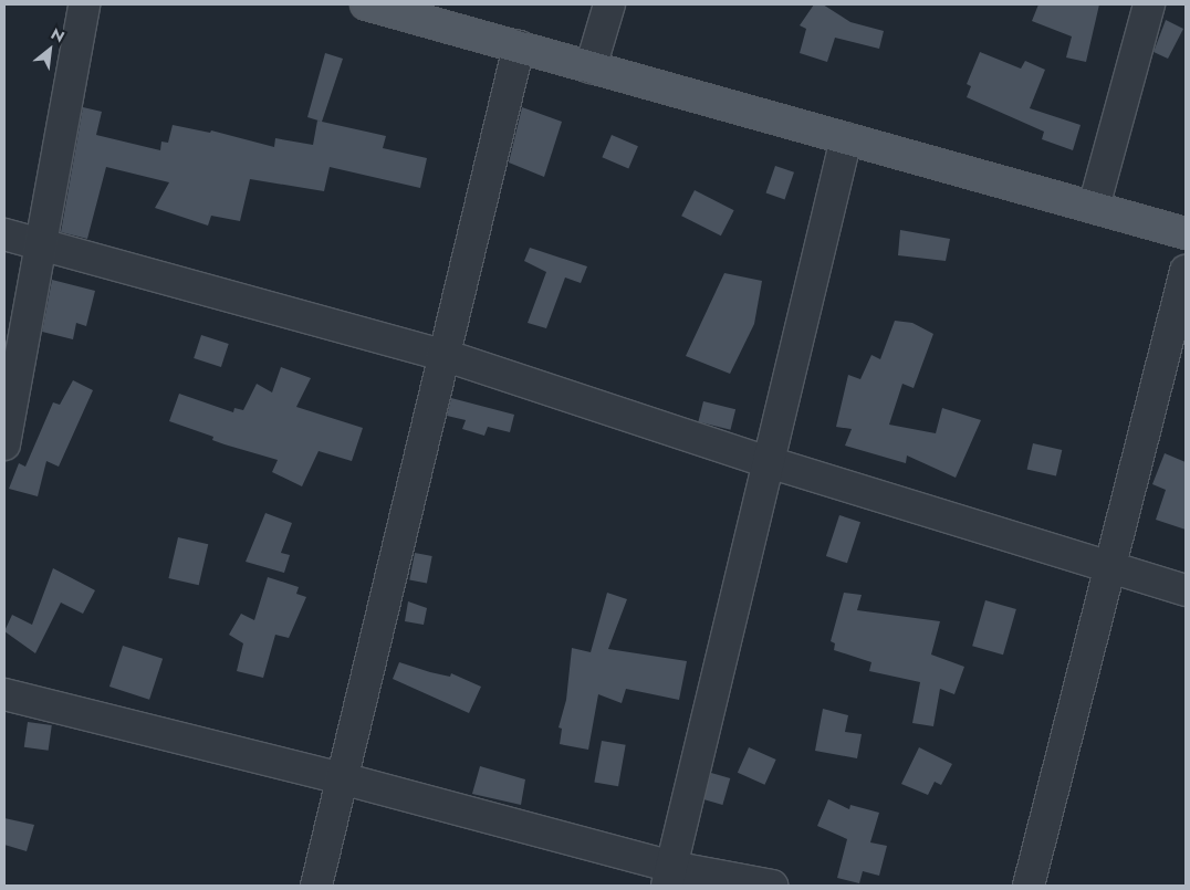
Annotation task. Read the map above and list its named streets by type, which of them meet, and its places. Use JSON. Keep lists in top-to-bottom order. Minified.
{"north":"top right"}
